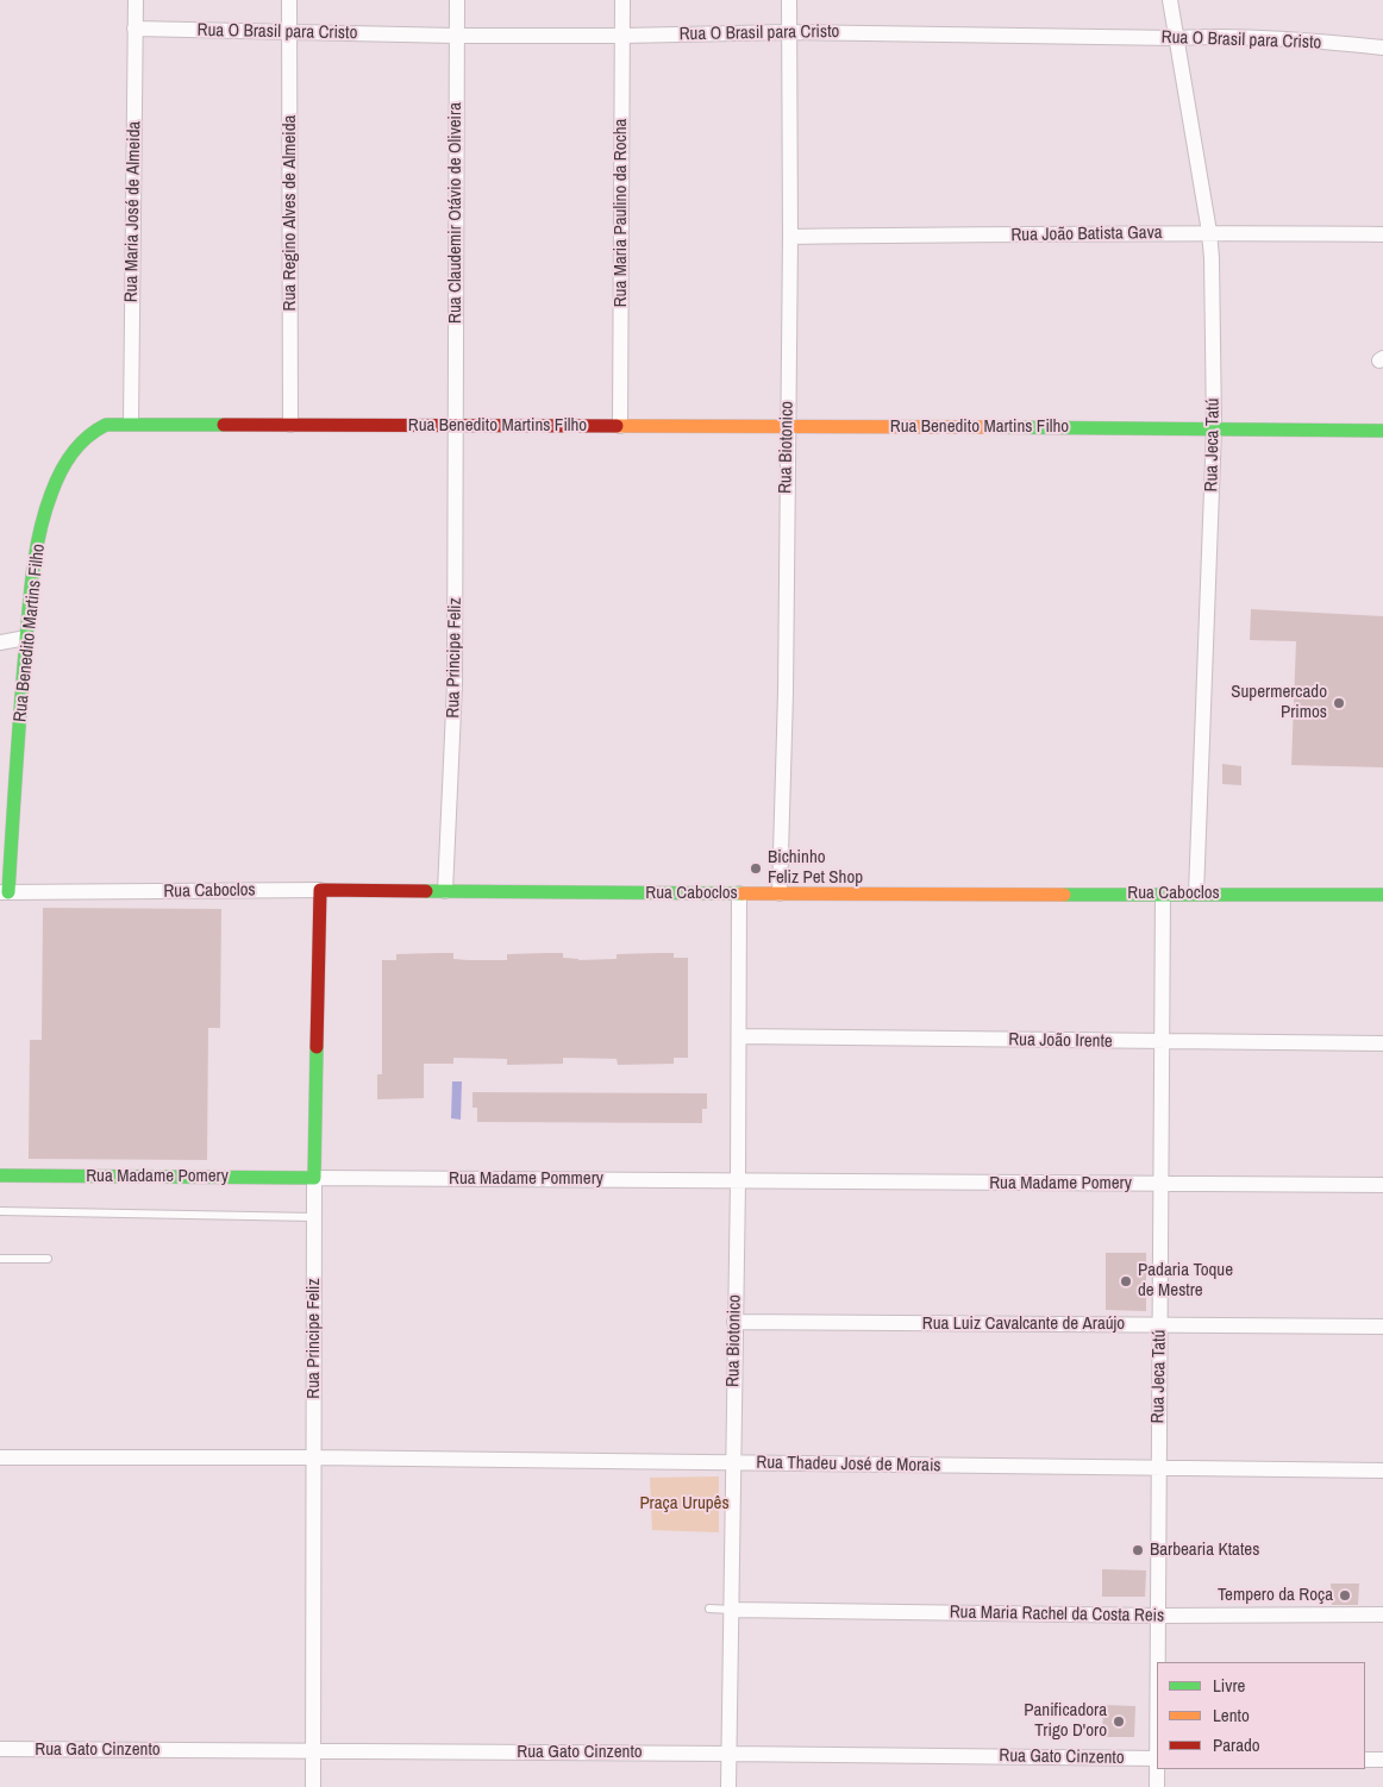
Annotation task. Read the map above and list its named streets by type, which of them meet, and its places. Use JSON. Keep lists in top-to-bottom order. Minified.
{"streets":{"street":["Rua O Brasil para Cristo","Rua Maria José de Almeida","Rua Regino Alves de Almeida","Rua Claudemir Otávio de Oliveira","Rua Maria Paulino da Rocha","Rua João Batista Gava","Rua Benedito Martins Filho","Rua Jeca Tatú","Rua Biotonico","Rua Principe Feliz","Rua Caboclos","Rua João Irente","Rua Madame Pomery","Rua Madame Pommery","Rua Luiz Cavalcante de Araújo","Rua Thadeu José de Morais","Rua Maria Rachel da Costa Reis","Rua Gato Cinzento"]},"crossings":[["Rua O Brasil para Cristo","Rua Maria José de Almeida"],["Rua O Brasil para Cristo","Rua Regino Alves de Almeida"],["Rua O Brasil para Cristo","Rua Claudemir Otávio de Oliveira"],["Rua O Brasil para Cristo","Rua Maria Paulino da Rocha"],["Rua O Brasil para Cristo","Rua Jeca Tatú"],["Rua O Brasil para Cristo","Rua Biotonico"],["Rua Maria José de Almeida","Rua Benedito Martins Filho"],["Rua Regino Alves de Almeida","Rua Benedito Martins Filho"],["Rua Claudemir Otávio de Oliveira","Rua Benedito Martins Filho"],["Rua Claudemir Otávio de Oliveira","Rua Principe Feliz"],["Rua Maria Paulino da Rocha","Rua Benedito Martins Filho"],["Rua João Batista Gava","Rua Jeca Tatú"],["Rua João Batista Gava","Rua Biotonico"],["Rua Benedito Martins Filho","Rua Jeca Tatú"],["Rua Benedito Martins Filho","Rua Biotonico"],["Rua Benedito Martins Filho","Rua Principe Feliz"],["Rua Benedito Martins Filho","Rua Caboclos"],["Rua Jeca Tatú","Rua Caboclos"],["Rua Jeca Tatú","Rua João Irente"],["Rua Jeca Tatú","Rua Madame Pomery"],["Rua Jeca Tatú","Rua Luiz Cavalcante de Araújo"],["Rua Jeca Tatú","Rua Thadeu José de Morais"],["Rua Jeca Tatú","Rua Maria Rachel da Costa Reis"],["Rua Biotonico","Rua Caboclos"],["Rua Biotonico","Rua João Irente"],["Rua Biotonico","Rua Madame Pomery"],["Rua Biotonico","Rua Madame Pommery"],["Rua Biotonico","Rua Luiz Cavalcante de Araújo"],["Rua Biotonico","Rua Thadeu José de Morais"],["Rua Biotonico","Rua Maria Rachel da Costa Reis"],["Rua Biotonico","Rua Gato Cinzento"],["Rua Principe Feliz","Rua Caboclos"],["Rua Principe Feliz","Rua Madame Pomery"],["Rua Principe Feliz","Rua Madame Pommery"],["Rua Principe Feliz","Rua Thadeu José de Morais"],["Rua Principe Feliz","Rua Gato Cinzento"],["Rua Madame Pomery","Rua Madame Pommery"]],"parks":["Praça Urupês"],"places":["Supermercado Primos","Bichinho Feliz Pet Shop","Padaria Toque de Mestre","Barbearia Ktates","Tempero da Roça","Panificadora Trigo D'oro"],"legend":["Livre","Lento","Parado"]}
